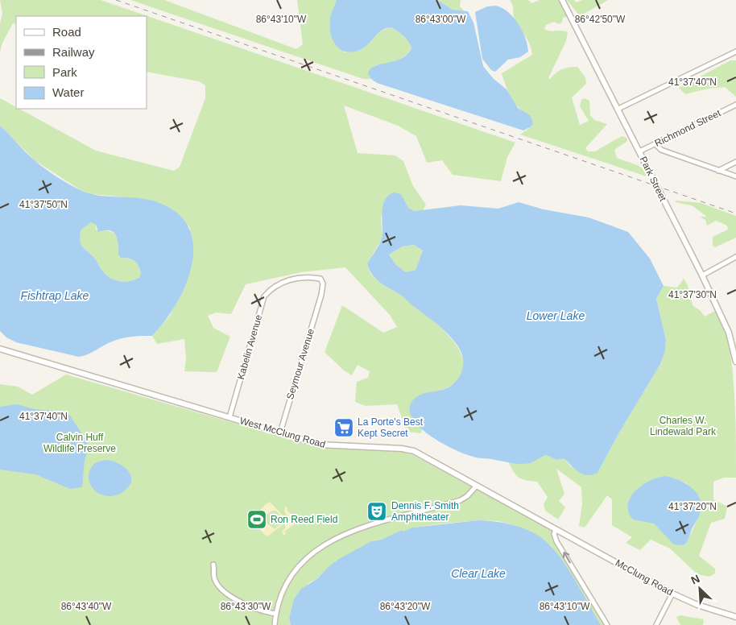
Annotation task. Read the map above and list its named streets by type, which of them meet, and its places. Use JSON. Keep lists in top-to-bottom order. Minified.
{"streets":{"street":["Richmond Street","Park Street","Kabelin Avenue","Seymour Avenue","West McClung Road","McClung Road"]},"crossings":[["Richmond Street","Park Street"],["Kabelin Avenue","Seymour Avenue"],["Kabelin Avenue","West McClung Road"],["Seymour Avenue","West McClung Road"],["West McClung Road","McClung Road"]],"water":["Fishtrap Lake","Lower Lake","Clear Lake"],"parks":["Charles W. Lindewald Park","Calvin Huff Wildlife Preserve"],"places":{"supermarket":["La Porte's Best Kept Secret"],"theatre":["Dennis F. Smith Amphitheater"],"sports":["Ron Reed Field"]},"legend":["Road","Railway","Park","Water"],"north":"top left","coordinates":["86°43'10\"W","86°43'00\"W","86°42'50\"W","41°37'40\"N","41°37'50\"N","41°37'30\"N","41°37'20\"N","86°43'40\"W","86°43'30\"W","86°43'20\"W"]}
